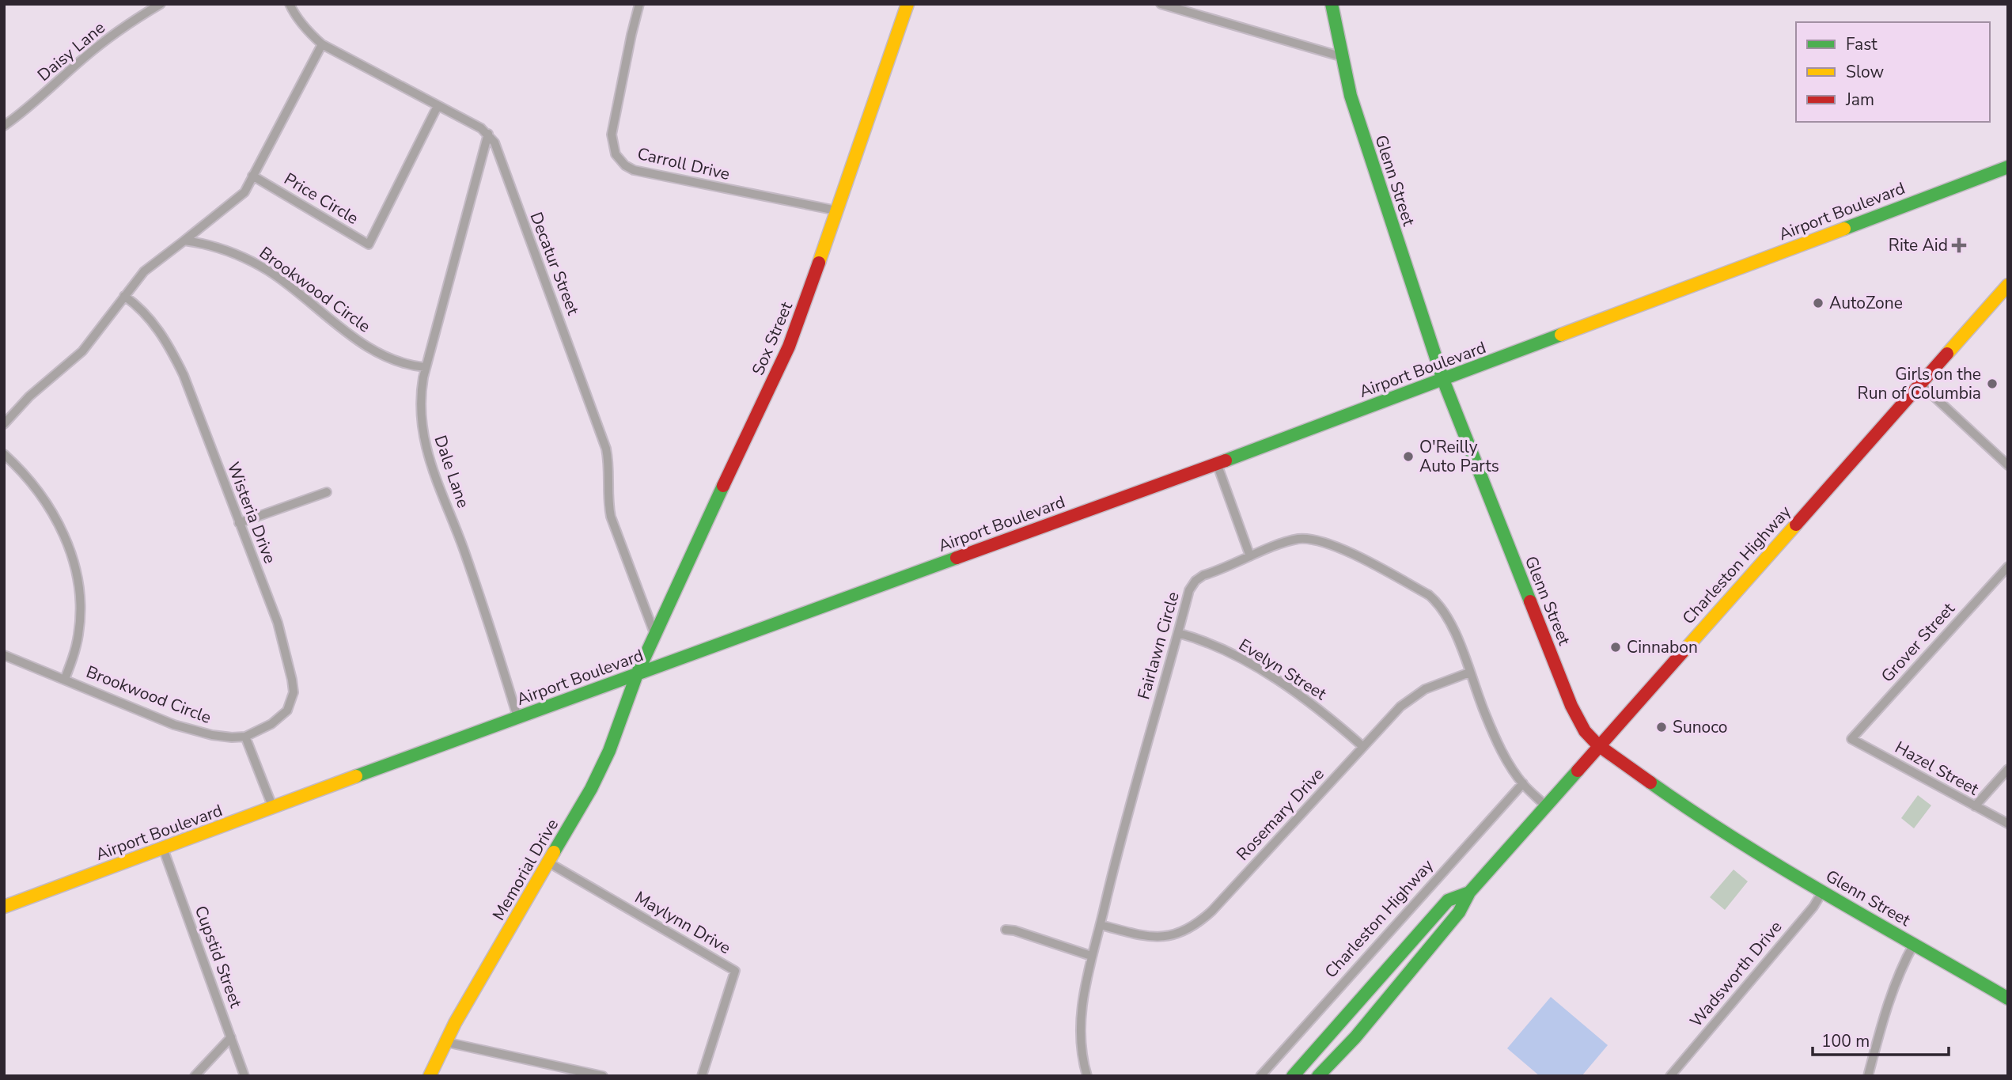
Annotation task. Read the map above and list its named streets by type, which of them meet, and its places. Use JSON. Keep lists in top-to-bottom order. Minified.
{"streets":{"main road":["Glenn Street","Airport Boulevard","Sox Street","Charleston Highway","Memorial Drive"],"street":["Daisy Lane","Carroll Drive","Price Circle","Decatur Street","Brookwood Circle","Dale Lane","Wisteria Drive","Grover Street","Fairlawn Circle","Evelyn Street","Hazel Street","Rosemary Drive","Maylynn Drive","Cupstid Street","Wadsworth Drive"]},"crossings":[["Carroll Drive","Sox Street"],["Glenn Street","Airport Boulevard"],["Glenn Street","Charleston Highway"],["Glenn Street","Wadsworth Drive"],["Airport Boulevard","Sox Street"],["Airport Boulevard","Dale Lane"],["Airport Boulevard","Memorial Drive"],["Airport Boulevard","Cupstid Street"],["Decatur Street","Sox Street"],["Decatur Street","Dale Lane"],["Brookwood Circle","Dale Lane"],["Brookwood Circle","Wisteria Drive"],["Sox Street","Memorial Drive"],["Charleston Highway","Fairlawn Circle"],["Grover Street","Hazel Street"],["Fairlawn Circle","Evelyn Street"],["Fairlawn Circle","Rosemary Drive"],["Evelyn Street","Rosemary Drive"],["Memorial Drive","Maylynn Drive"]],"places":{"health":["Rite Aid"],"other":["AutoZone","Girls on the Run of Columbia","O'Reilly Auto Parts","Cinnabon","Sunoco"]},"legend":["Fast","Slow","Jam"],"scale_bar":"100 m"}
